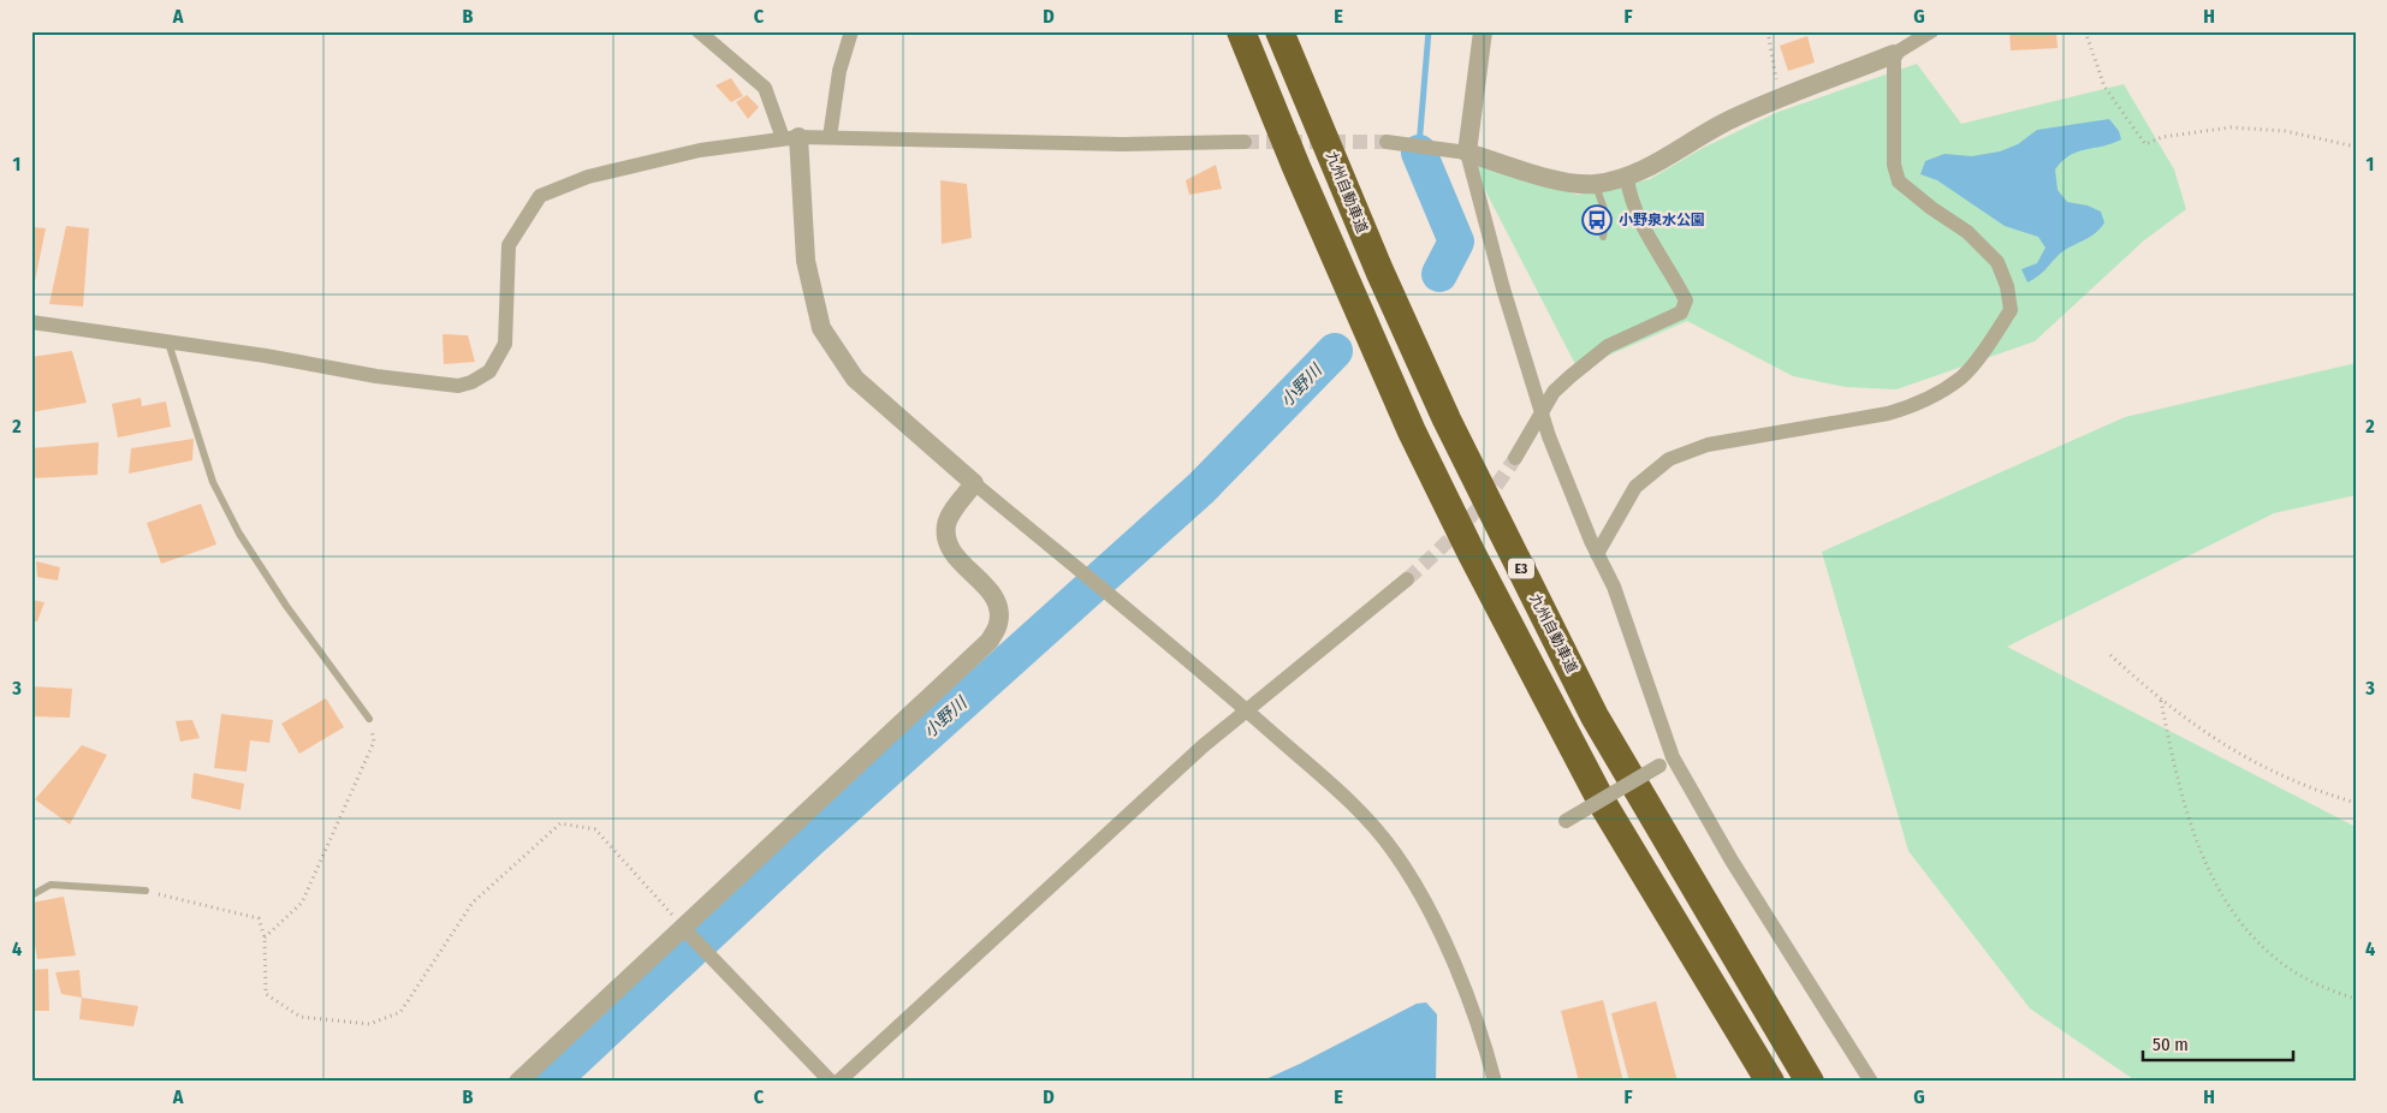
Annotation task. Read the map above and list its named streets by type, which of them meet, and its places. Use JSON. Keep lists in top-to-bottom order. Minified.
{"streets":{"highway":["九州自動車道","E3"]},"water":["小野川"],"places":{"bus stop":["小野泉水公園"]},"scale_bar":"50 m","grid":{"columns":["A","B","C","D","E","F","G","H"],"rows":["1","2","3","4"]}}
